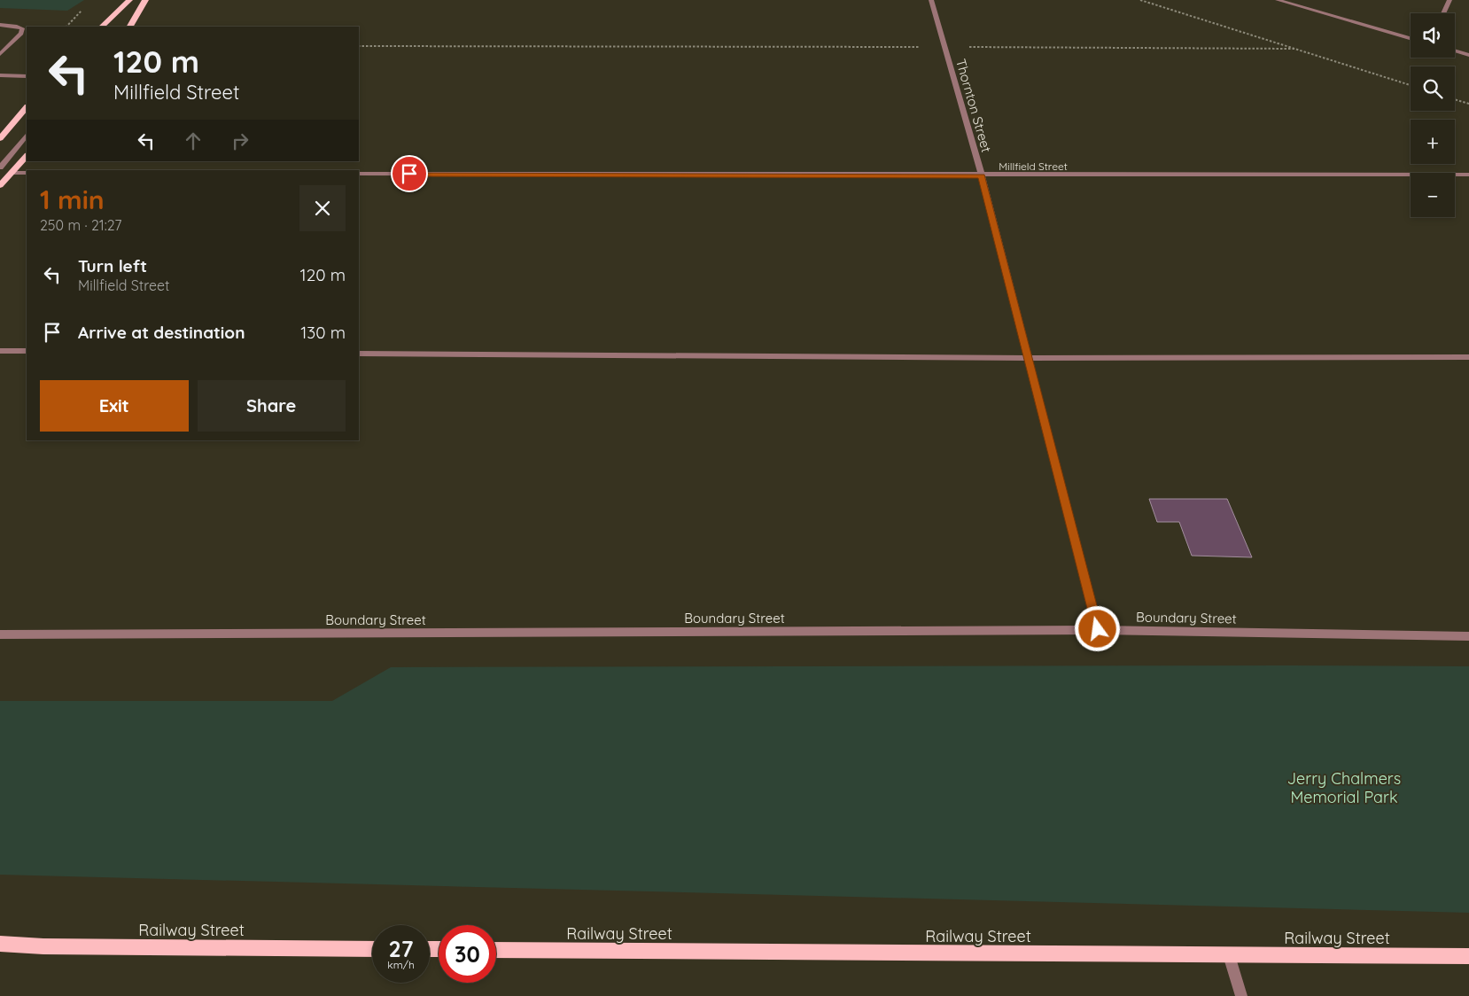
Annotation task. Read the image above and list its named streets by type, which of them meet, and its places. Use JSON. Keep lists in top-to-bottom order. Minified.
{"streets":{"main road":["Railway Street"],"street":["Thornton Street","Millfield Street","Boundary Street"]},"crossings":[["Thornton Street","Millfield Street"],["Thornton Street","Boundary Street"]],"parks":["Jerry Chalmers Memorial Park"],"page":{"map_buttons":["+","−"],"turn":["120 m","Millfield Street"],"heading":["1 min","250 m · 21:27"],"list":[{"name":"Turn left","note":"Millfield Street","value":"120 m"},{"name":"Arrive at destination","value":"130 m"}],"buttons":["Exit","Share"],"speed":"27 km/h","limit":"30"}}
